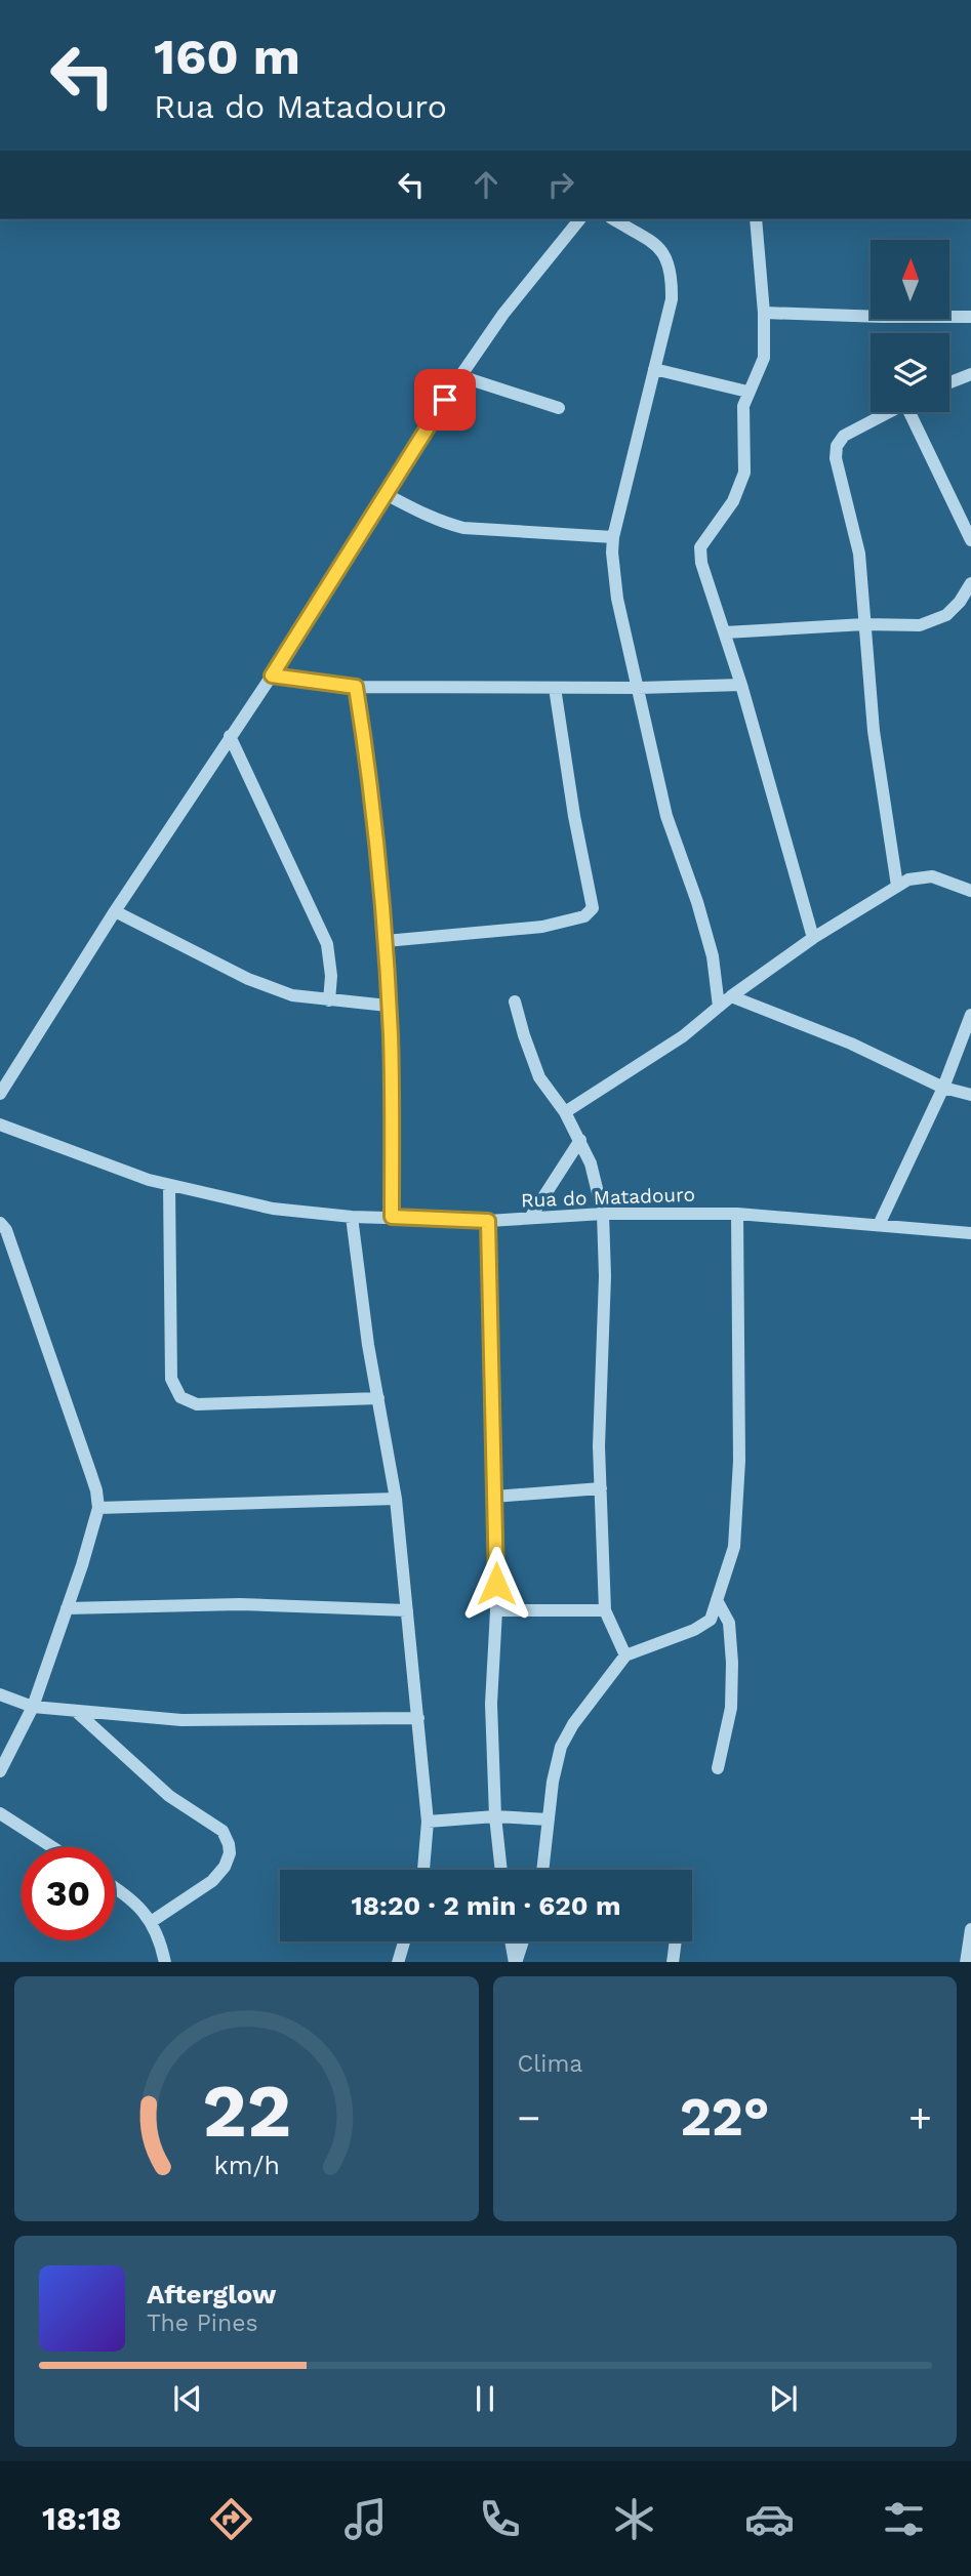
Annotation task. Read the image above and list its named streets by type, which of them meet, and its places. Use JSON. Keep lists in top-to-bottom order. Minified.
{"streets":{"street":["Rua do Matadouro"]},"north":"top","page":{"turn":["160 m","Rua do Matadouro"],"limit":"30","trip":"18:20 · 2 min · 620 m","tile":"Clima","heat":["−","22°","+"],"song":["Afterglow","The Pines"],"tabs":"18:18","gauge":["22","km/h"]}}
